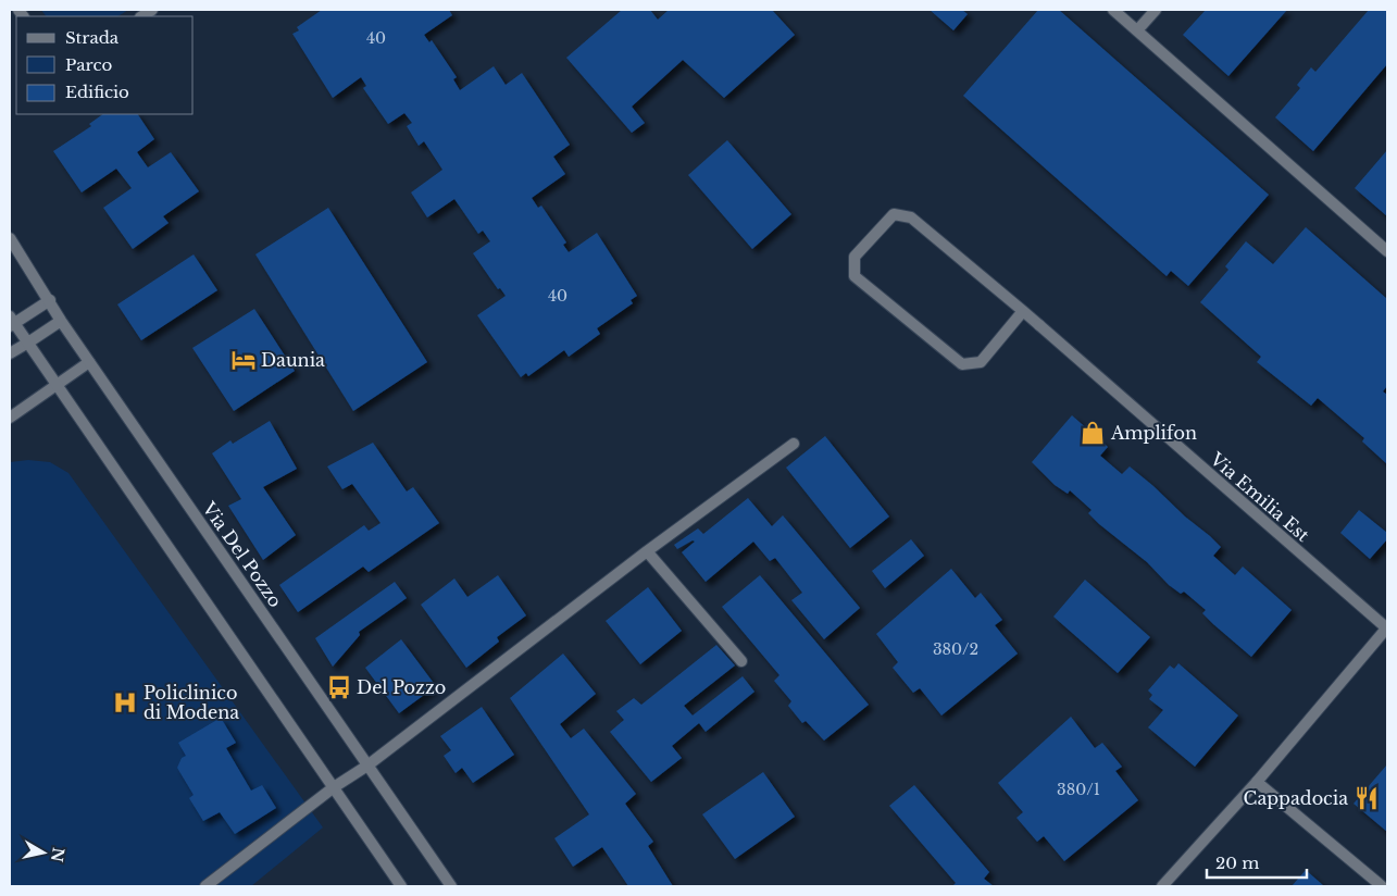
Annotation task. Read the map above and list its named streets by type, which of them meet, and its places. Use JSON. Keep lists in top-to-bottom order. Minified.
{"streets":{"street":["Via Emilia Est","Via Del Pozzo"]},"places":{"hotel":["Daunia"],"shop":["Amplifon"],"bus stop":["Del Pozzo"],"hospital":["Policlinico di Modena"],"restaurant":["Cappadocia"]},"house_numbers":["40","40","380/2","380/1"],"legend":["Strada","Parco","Edificio"],"scale_bar":"20 m","north":"right"}
